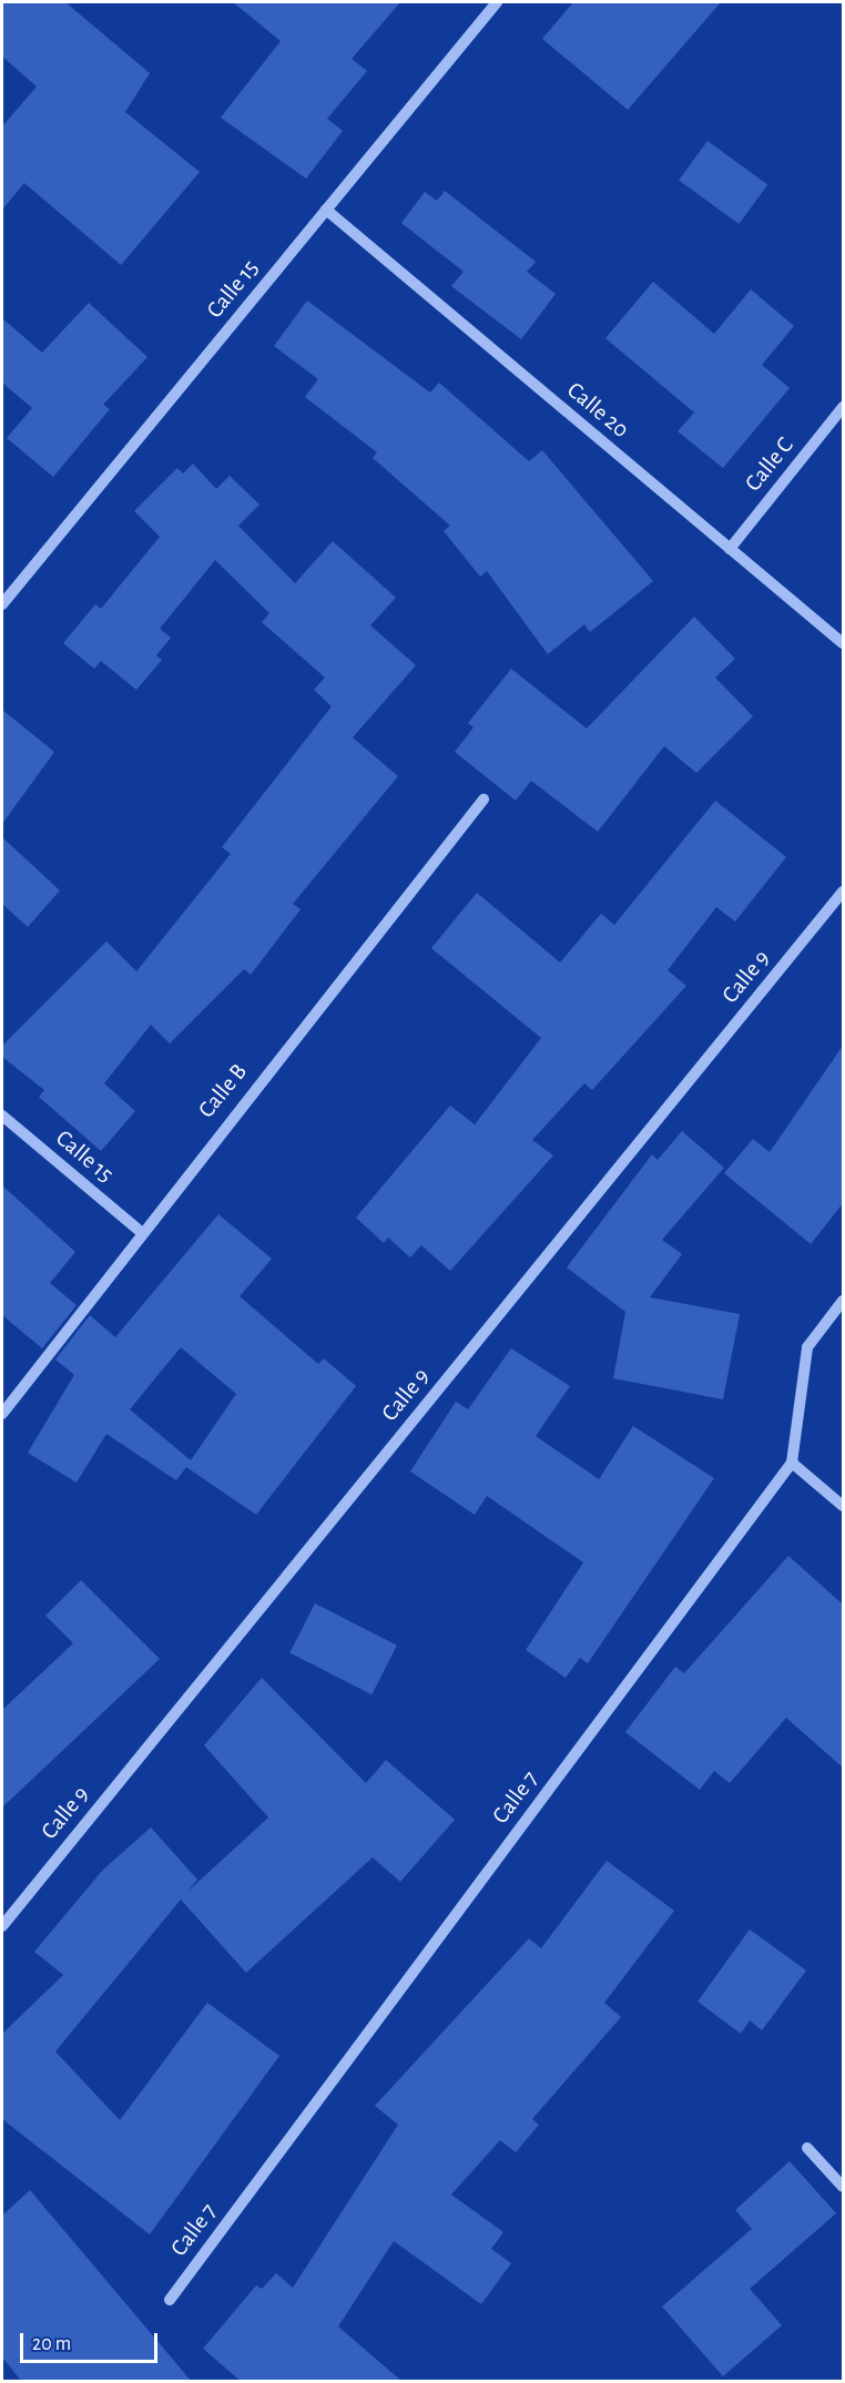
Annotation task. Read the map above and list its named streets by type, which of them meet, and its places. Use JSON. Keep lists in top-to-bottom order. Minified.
{"streets":{"street":["Calle 15","Calle 20","Calle C","Calle 9","Calle B","Calle 7"]},"crossings":[["Calle 15","Calle 20"],["Calle 15","Calle B"],["Calle 20","Calle C"]],"scale_bar":"20 m"}
